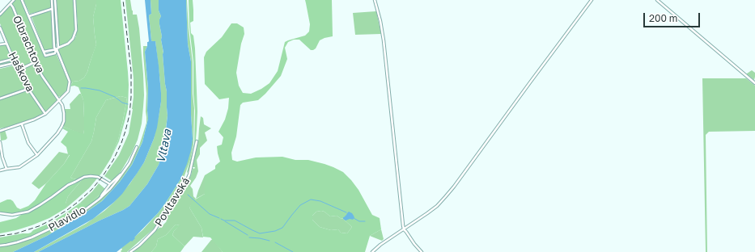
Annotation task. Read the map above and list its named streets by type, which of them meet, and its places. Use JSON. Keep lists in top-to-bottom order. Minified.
{"streets":{"street":["Olbrachtova","Haškova","Povltavská","Plavidlo"]},"water":["Vltava"],"scale_bar":"200 m"}
